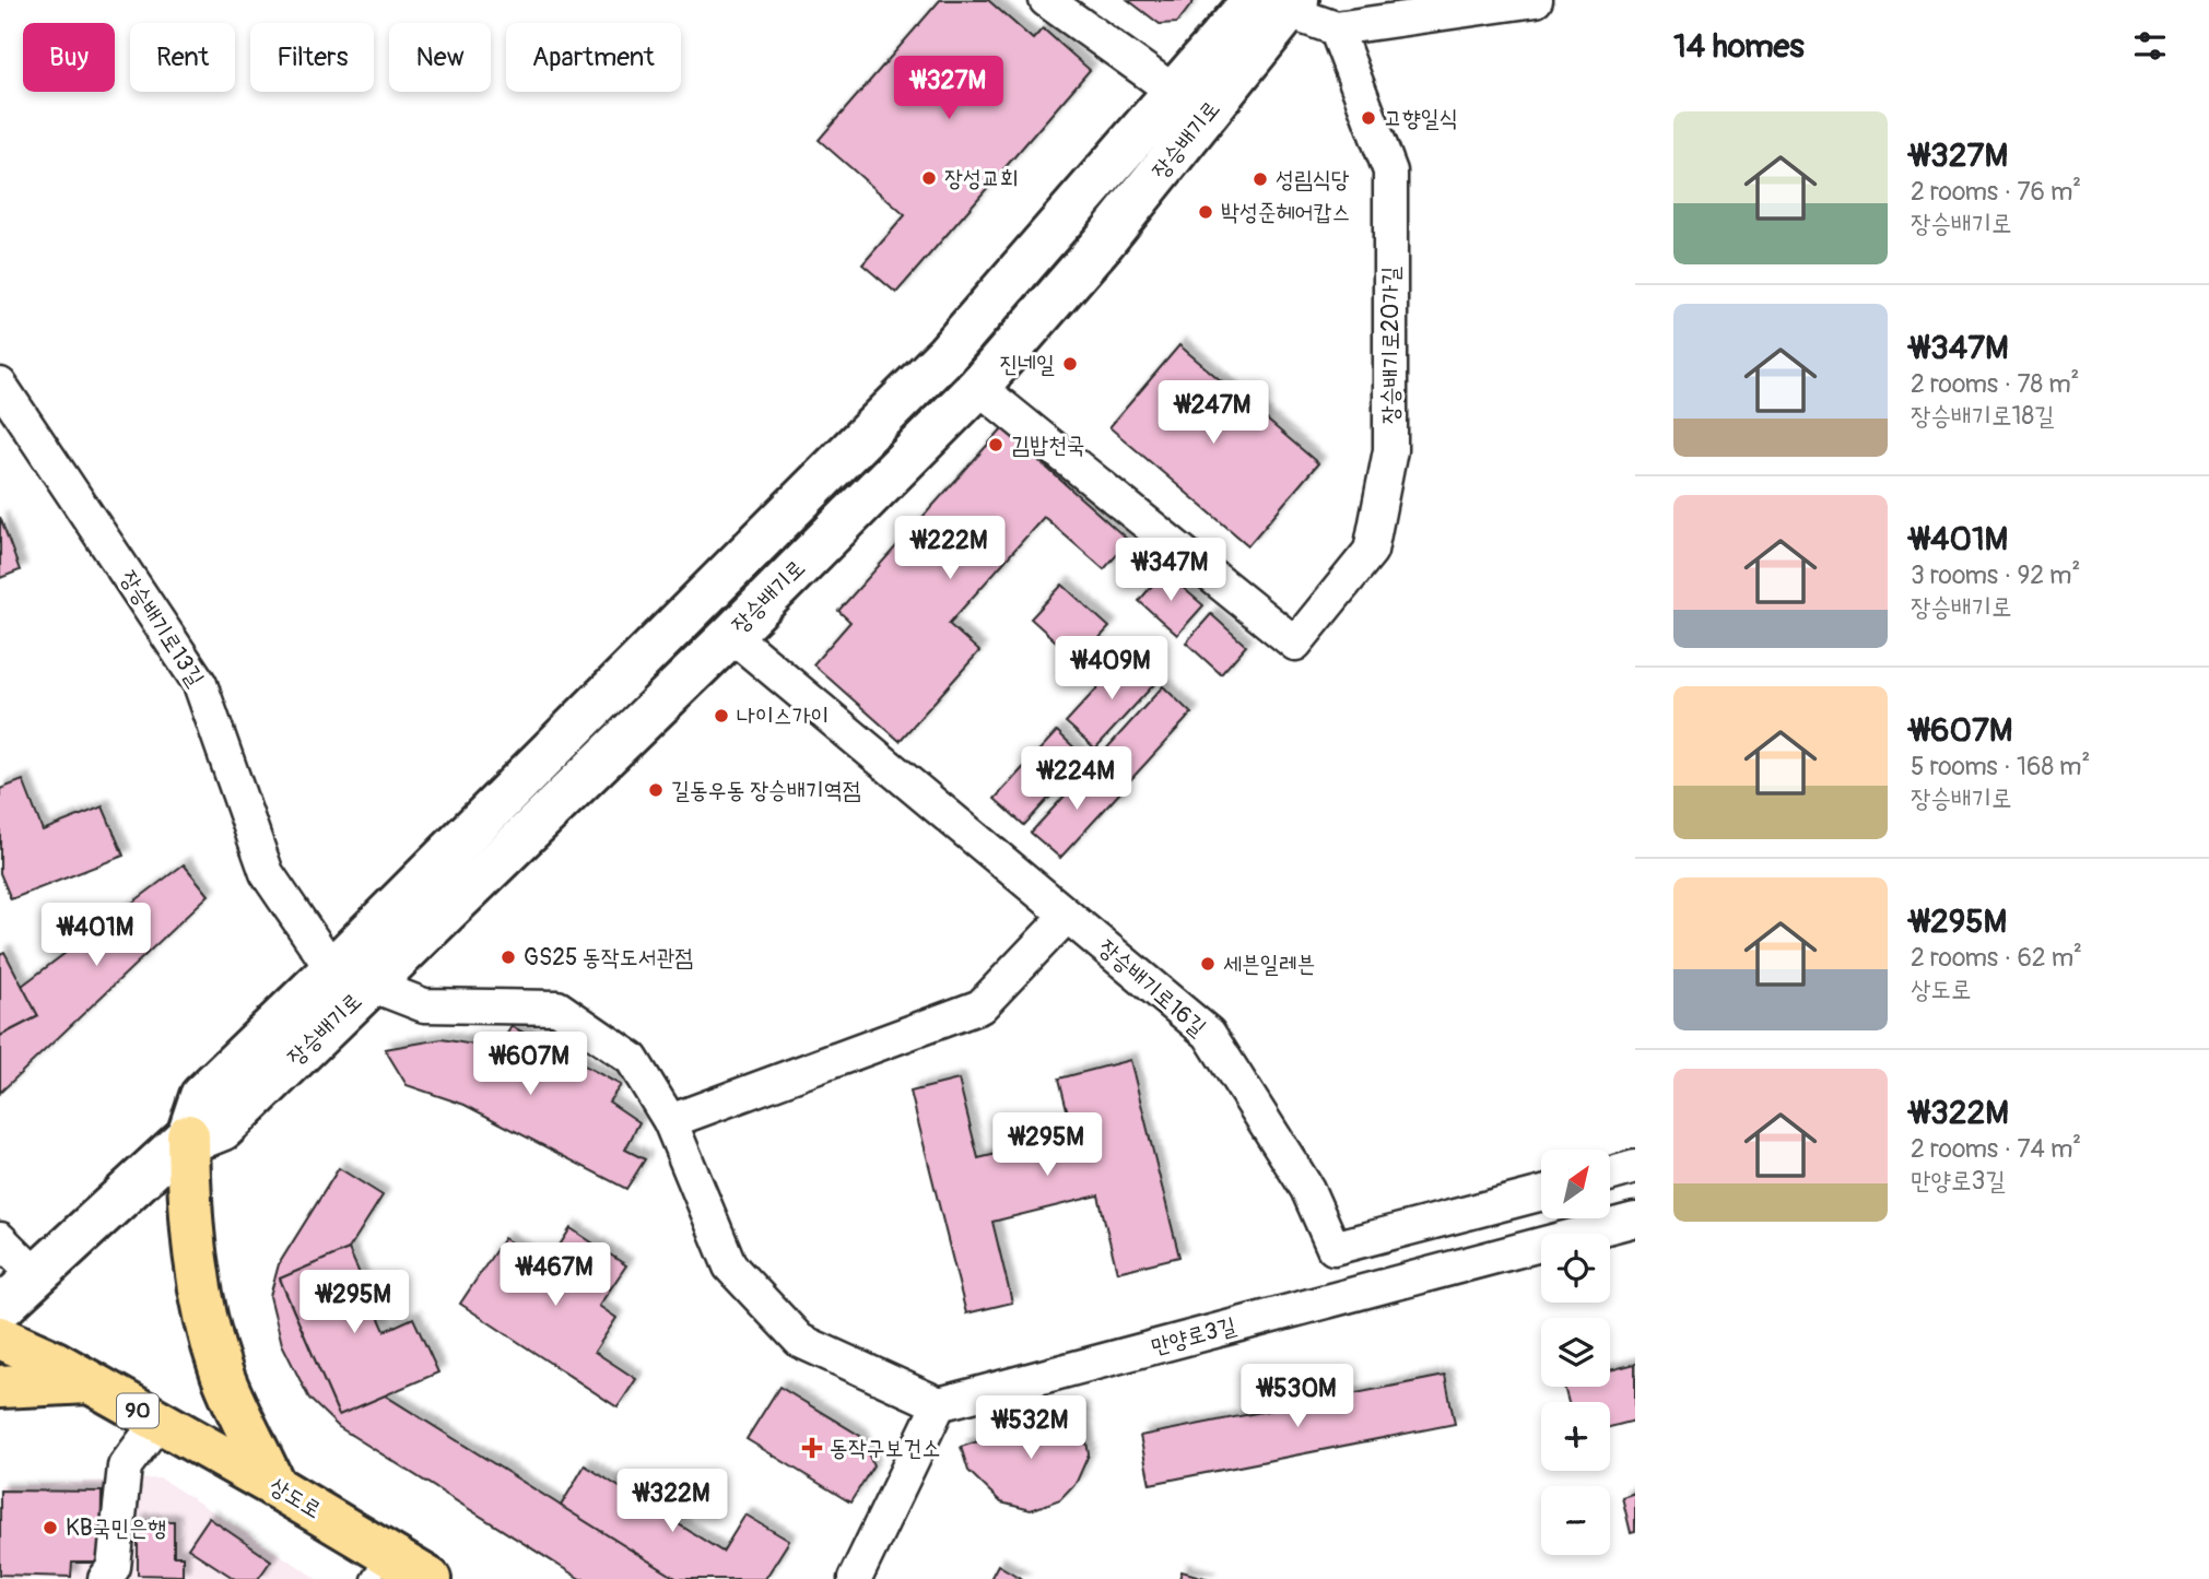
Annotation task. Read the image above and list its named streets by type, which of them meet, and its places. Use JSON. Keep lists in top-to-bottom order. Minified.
{"streets":{"main road":["90","상도로"],"street":["장승배기로","장승배기로20가길","장승배기로13길","장승배기로16길","만양로3길"]},"crossings":[["장승배기로","장승배기로20가길"],["장승배기로","장승배기로13길"],["장승배기로","장승배기로16길"]],"places":{"other":["고향일식","장성교회","성림식당","박성준헤어캅스","진네일","김밥천국","나이스가이","길동우동 장승배기역점","GS25 동작도서관점","세븐일레븐","KB국민은행"],"health":["동작구보건소"]},"north":"top right","page":{"heading":"14 homes","chip":["Buy","Rent","Filters","New","Apartment"],"price":["₩327M","₩247M","₩222M","₩347M","₩409M","₩224M","₩401M","₩607M","₩295M","₩467M","₩295M","₩530M","₩532M","₩322M"],"list":[{"name":"₩327M","note":"2 rooms · 76 m² · 장승배기로"},{"name":"₩347M","note":"2 rooms · 78 m² · 장승배기로18길"},{"name":"₩401M","note":"3 rooms · 92 m² · 장승배기로"},{"name":"₩607M","note":"5 rooms · 168 m² · 장승배기로"},{"name":"₩295M","note":"2 rooms · 62 m² · 상도로"},{"name":"₩322M","note":"2 rooms · 74 m² · 만양로3길"}],"map_buttons":["+","−"]}}
